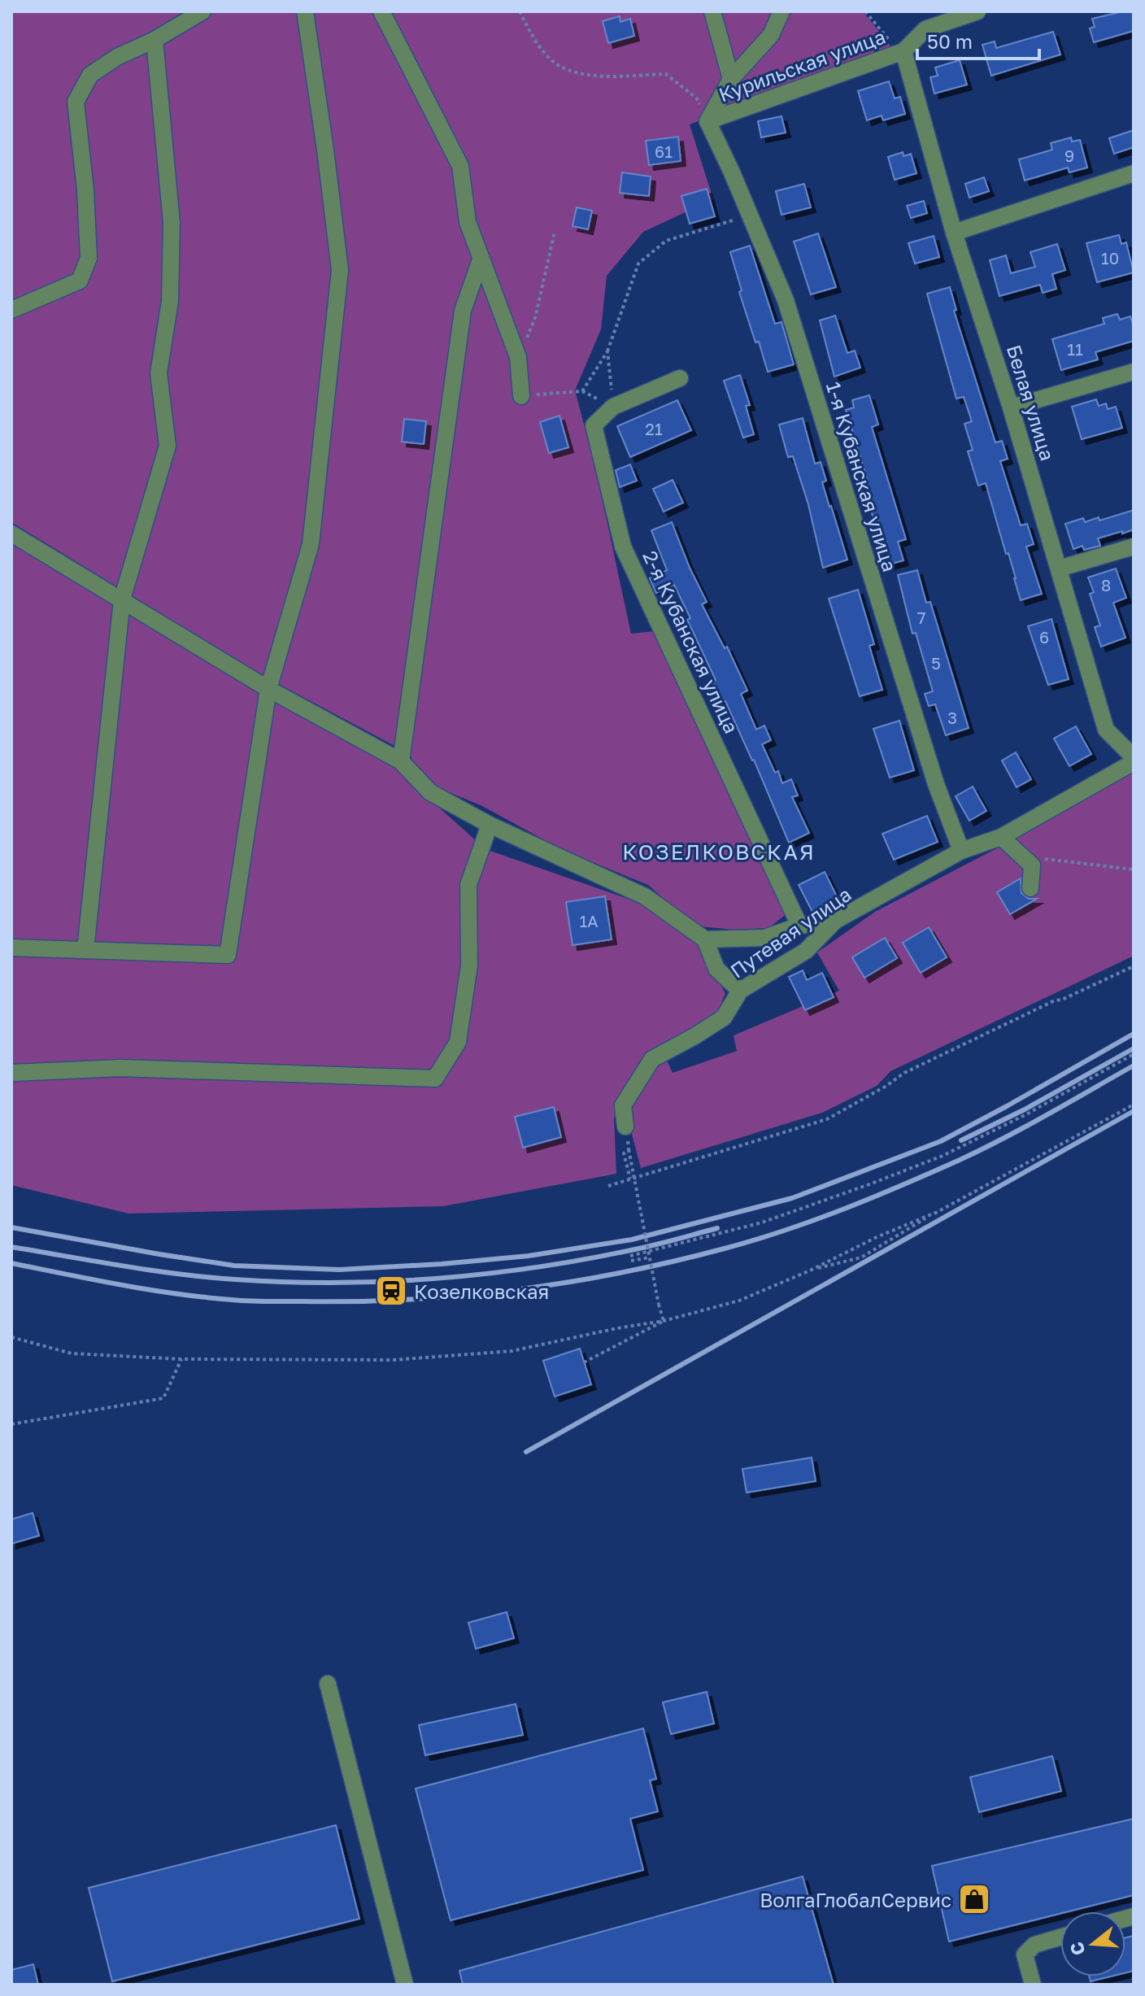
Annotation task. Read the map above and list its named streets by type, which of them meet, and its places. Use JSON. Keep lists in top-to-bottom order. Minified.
{"streets":{"street":["Курильская улица","Белая улица","1-я Кубанская улица","2-я Кубанская улица","Путевая улица"]},"crossings":[["Курильская улица","Белая улица"],["Курильская улица","1-я Кубанская улица"],["Белая улица","Путевая улица"],["1-я Кубанская улица","Путевая улица"]],"districts":["КОЗЕЛКОВСКАЯ"],"places":{"station":["Козелковская"],"shop":["ВолгаГлобалСервис"]},"house_numbers":["61","9","10","11","21","8","7","6","5","3","1А"],"scale_bar":"50 m","north":"left"}
